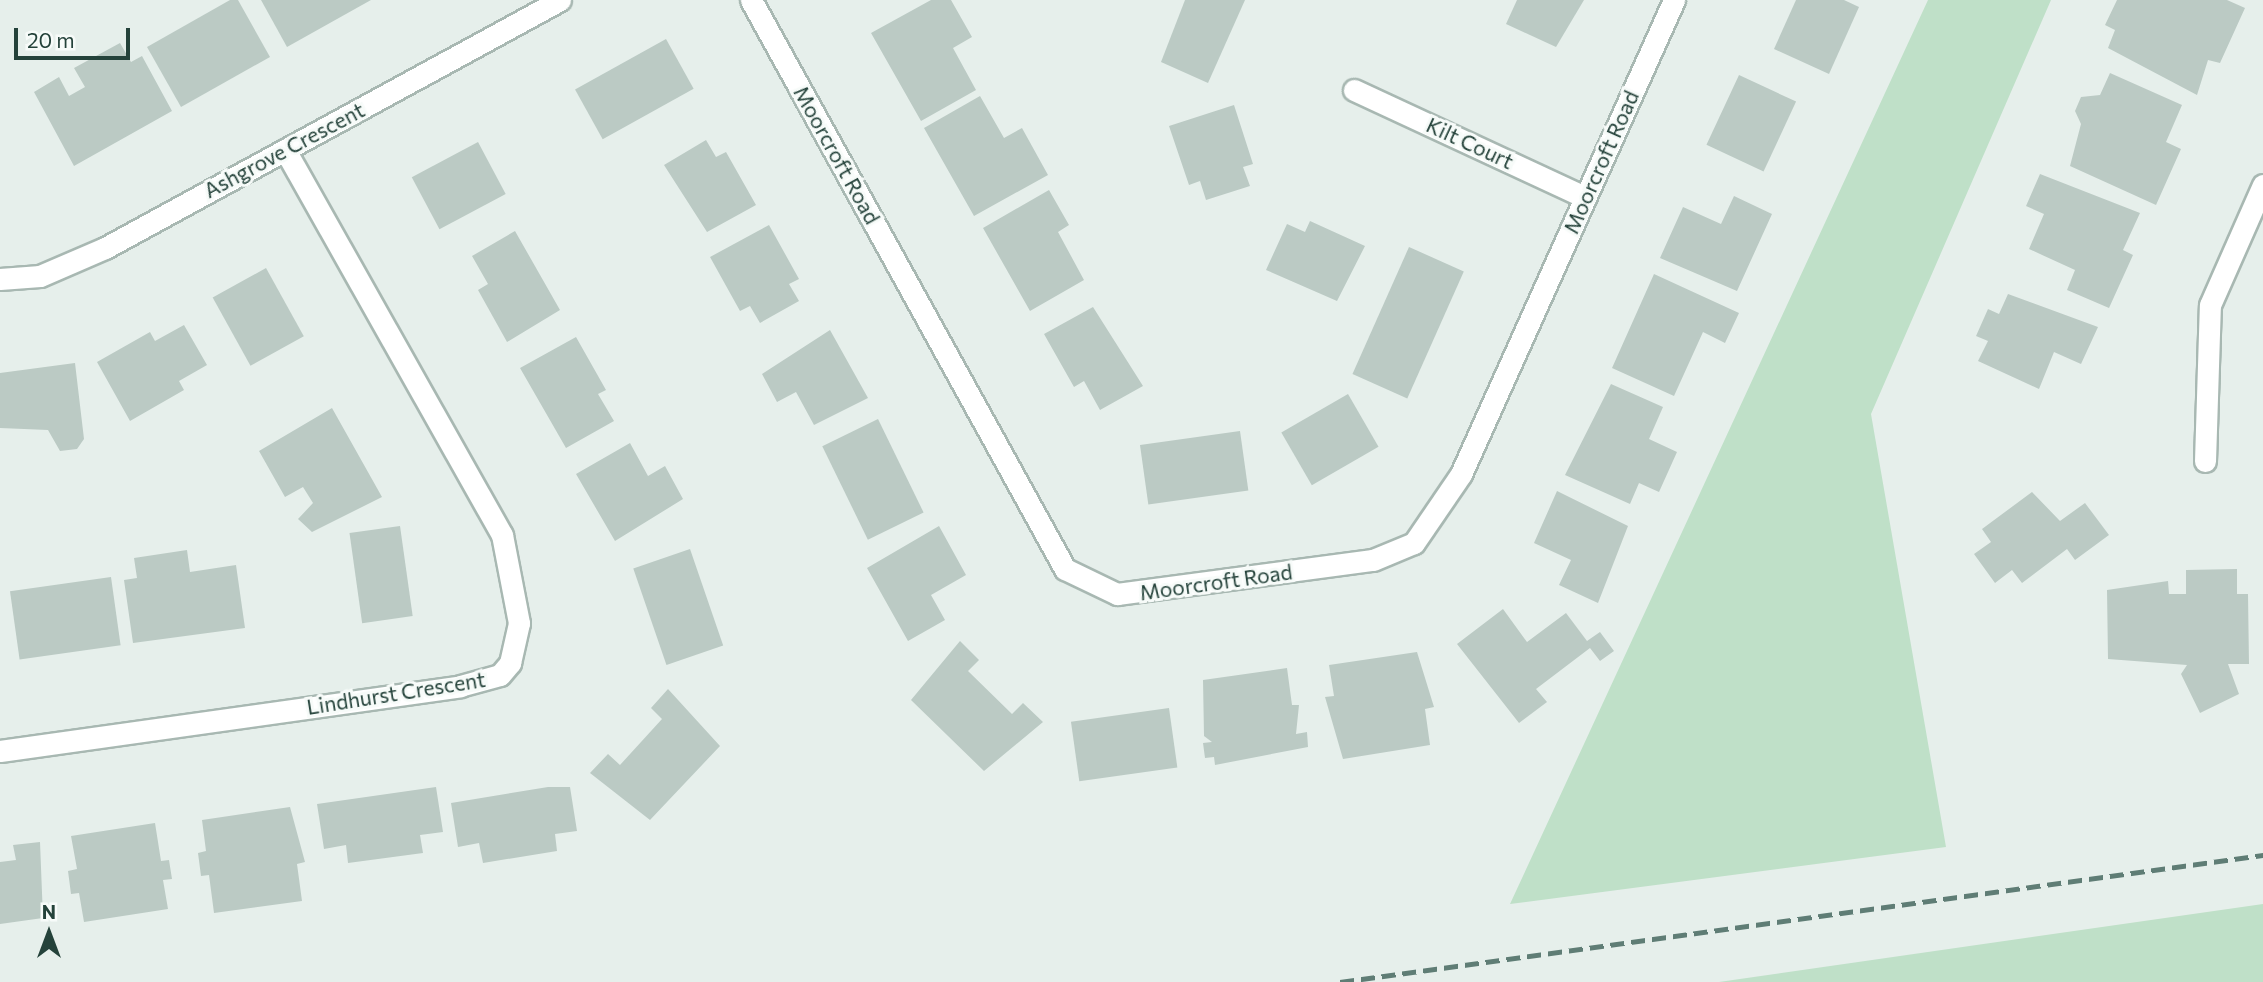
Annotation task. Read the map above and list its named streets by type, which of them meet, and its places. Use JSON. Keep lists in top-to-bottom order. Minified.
{"streets":{"street":["Kilt Court","Ashgrove Crescent","Moorcroft Road","Lindhurst Crescent"]},"crossings":[["Kilt Court","Moorcroft Road"],["Ashgrove Crescent","Lindhurst Crescent"]],"scale_bar":"20 m","north":"top"}
